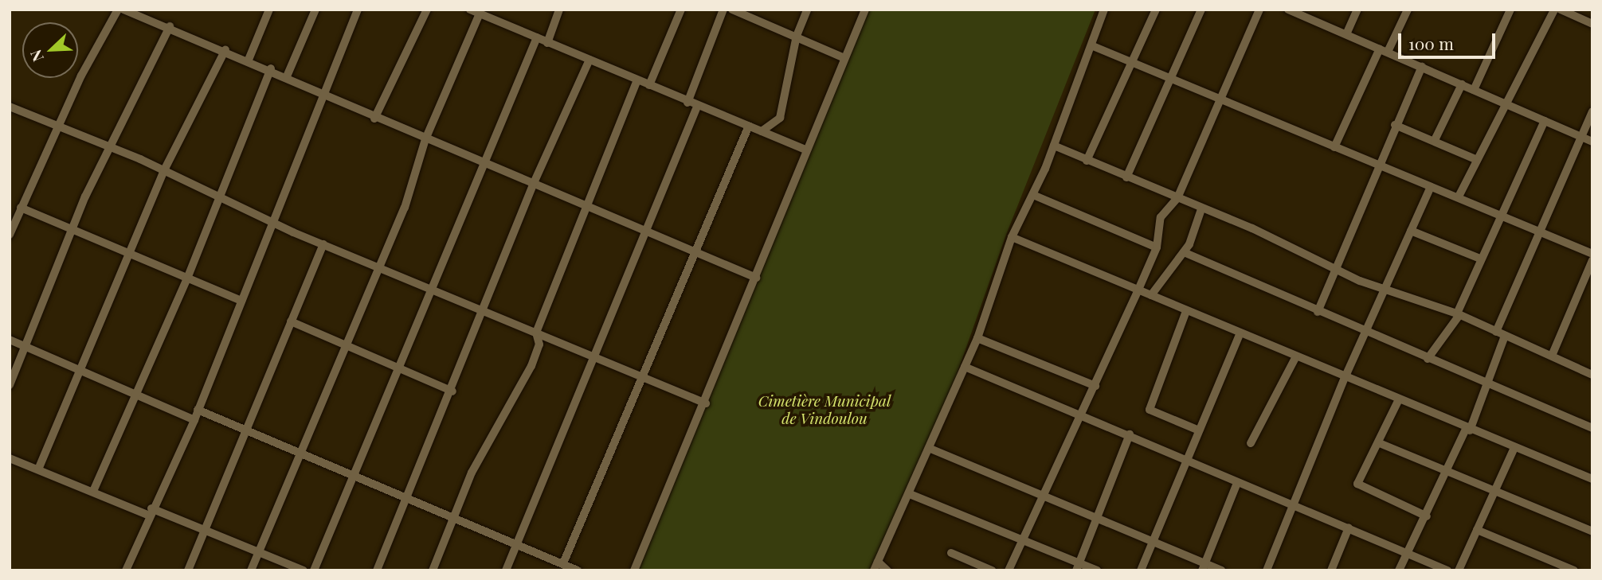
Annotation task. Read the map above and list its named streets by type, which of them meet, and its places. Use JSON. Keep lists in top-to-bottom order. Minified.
{"parks":["Cimetière Municipal de Vindoulou"],"scale_bar":"100 m","north":"bottom left"}
